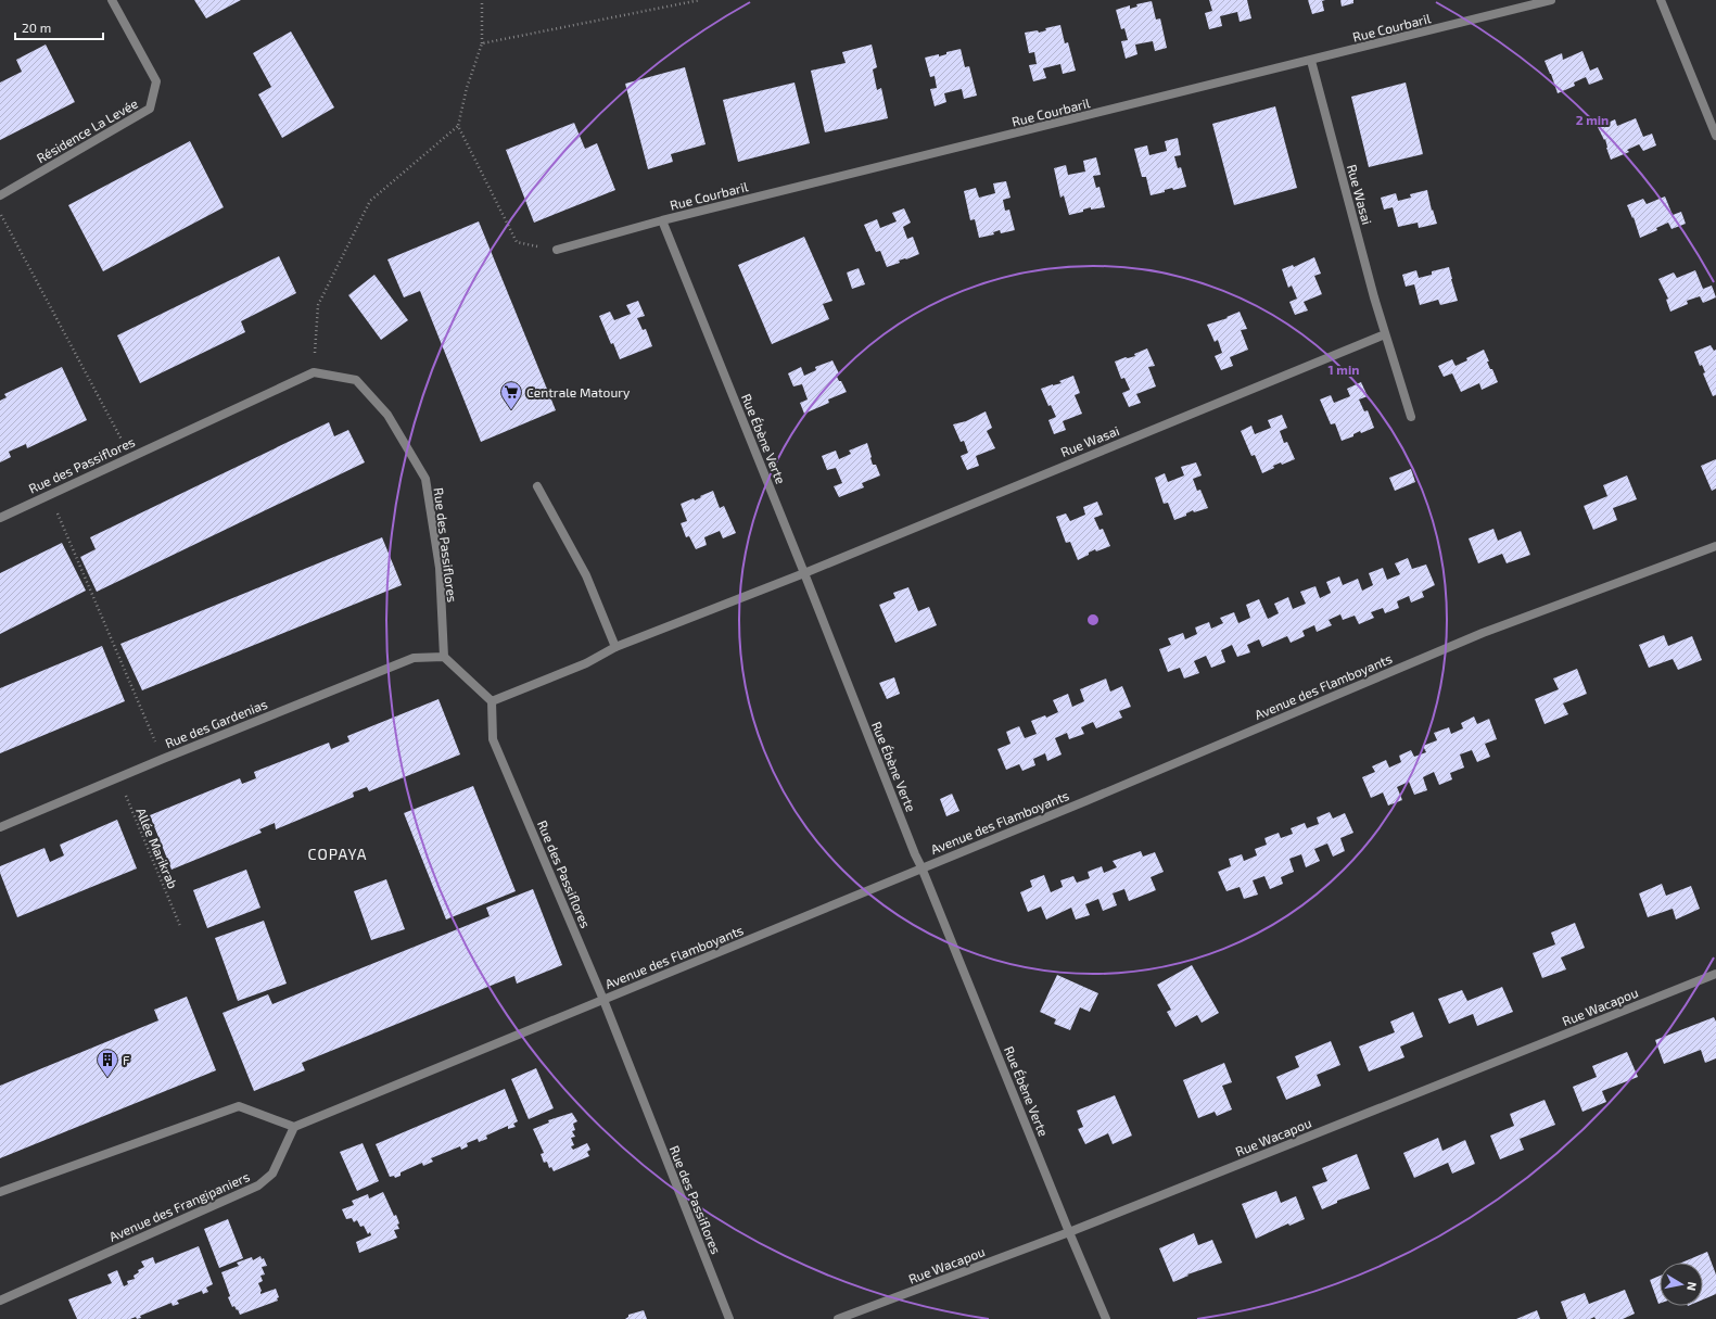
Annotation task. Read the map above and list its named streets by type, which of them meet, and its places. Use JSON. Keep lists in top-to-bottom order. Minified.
{"streets":{"street":["Rue Courbaril","Résidence La Levée","Rue Wasai","Rue Ébène Verte","Rue des Passiflores","Avenue des Flamboyants","Rue des Gardenias","Rue Wacapou","Avenue des Frangipaniers"],"path":["Allée Marikrab"]},"crossings":[["Rue Courbaril","Rue Wasai"],["Rue Courbaril","Rue Ébène Verte"],["Rue Wasai","Rue Ébène Verte"],["Rue Wasai","Rue des Passiflores"],["Rue Ébène Verte","Avenue des Flamboyants"],["Rue Ébène Verte","Rue Wacapou"],["Rue des Passiflores","Avenue des Flamboyants"],["Rue des Passiflores","Rue des Gardenias"],["Avenue des Flamboyants","Avenue des Frangipaniers"],["Rue des Gardenias","Allée Marikrab"]],"districts":["COPAYA"],"places":{"supermarket":["Centrale Matoury"],"building":["F"]},"scale_bar":"20 m","north":"right","rings":["2 min","1 min"]}
